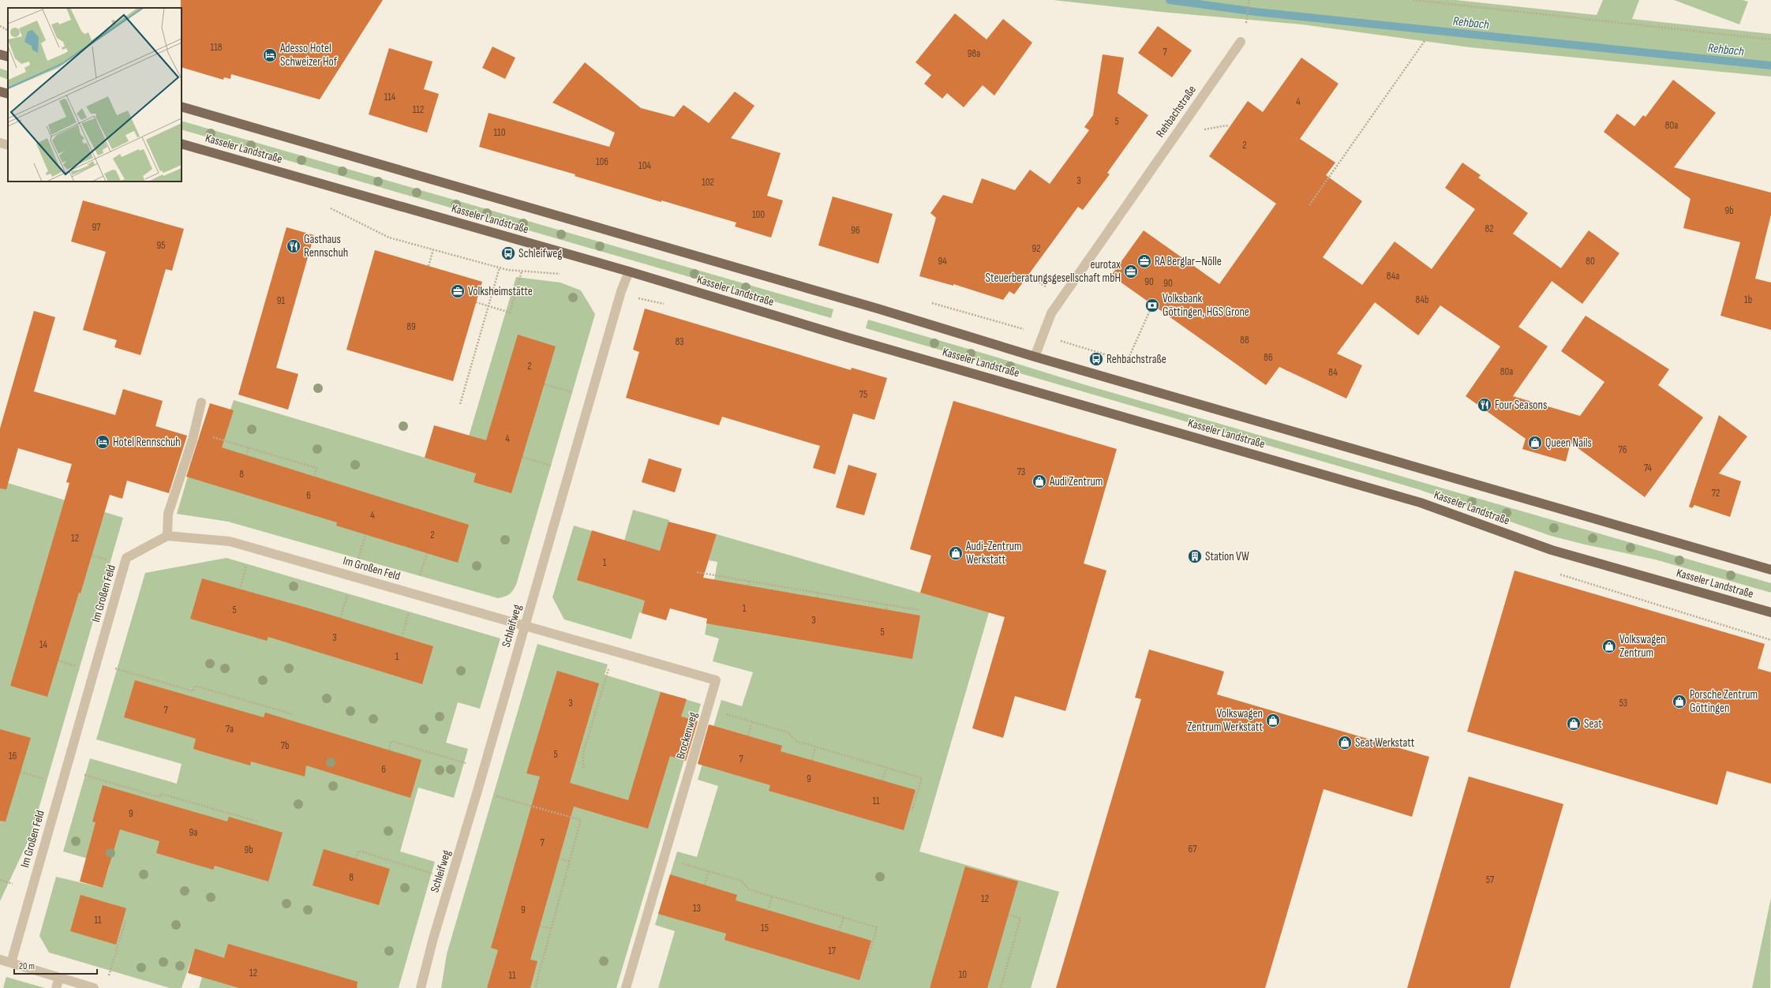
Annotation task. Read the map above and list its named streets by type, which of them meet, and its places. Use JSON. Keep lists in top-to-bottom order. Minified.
{"streets":{"main road":["Kasseler Landstraße"],"street":["Rehbachstraße","Im Großen Feld","Schleifweg","Brockenweg"]},"crossings":[["Rehbachstraße","Kasseler Landstraße"],["Kasseler Landstraße","Schleifweg"],["Im Großen Feld","Schleifweg"],["Im Großen Feld","Brockenweg"],["Schleifweg","Brockenweg"]],"water":["Rehbach"],"places":{"hotel":["Adesso Hotel Schweizer Hof","Hotel Rennschuh"],"restaurant":["Gasthaus Rennschuh","Four Seasons"],"bus stop":["Schleifweg","Rehbachstraße"],"office":["RA Berglar–Nölle","eurotax Steuerberatungsgesellschaft mbH","Volksheimstätte"],"bank":["Volksbank Göttingen, HGS Grone"],"shop":["Queen Nails","Audi Zentrum","Audi-Zentrum Werkstatt","Volkswagen Zentrum","Porsche Zentrum Göttingen","Volkswagen Zentrum Werkstatt","Seat","Seat Werkstatt"],"building":["Station VW"]},"house_numbers":["118","7","98a","114","4","112","5","80a","110","2","106","104","3","102","9b","100","97","82","96","95","92","94","80","84a","90","90","84b","1b","91","89","88","83","86","2","80a","84","75","4","76","74","73","8","72","6","4","2","12","1","1","5","3","5","3","14","1","3","53","7","7a","7b","5","16","7","6","9","11","9","9a","7","67","9b","8","57","12","13","9","11","15","17","12","10","11"],"scale_bar":"20 m"}
